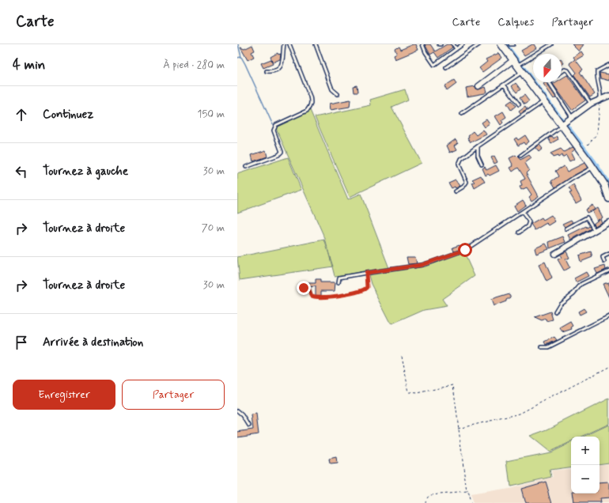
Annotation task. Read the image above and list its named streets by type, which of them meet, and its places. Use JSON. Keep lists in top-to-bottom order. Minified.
{"north":"bottom","page":{"header":"Carte","nav":["Carte","Calques","Partager"],"heading":["4 min","À pied · 280 m"],"list":[["Continuez","150 m"],["Tournez à gauche","30 m"],["Tournez à droite","70 m"],["Tournez à droite","30 m"],"Arrivée à destination"],"buttons":["Enregistrer","Partager"],"map_buttons":["+","−"]}}
